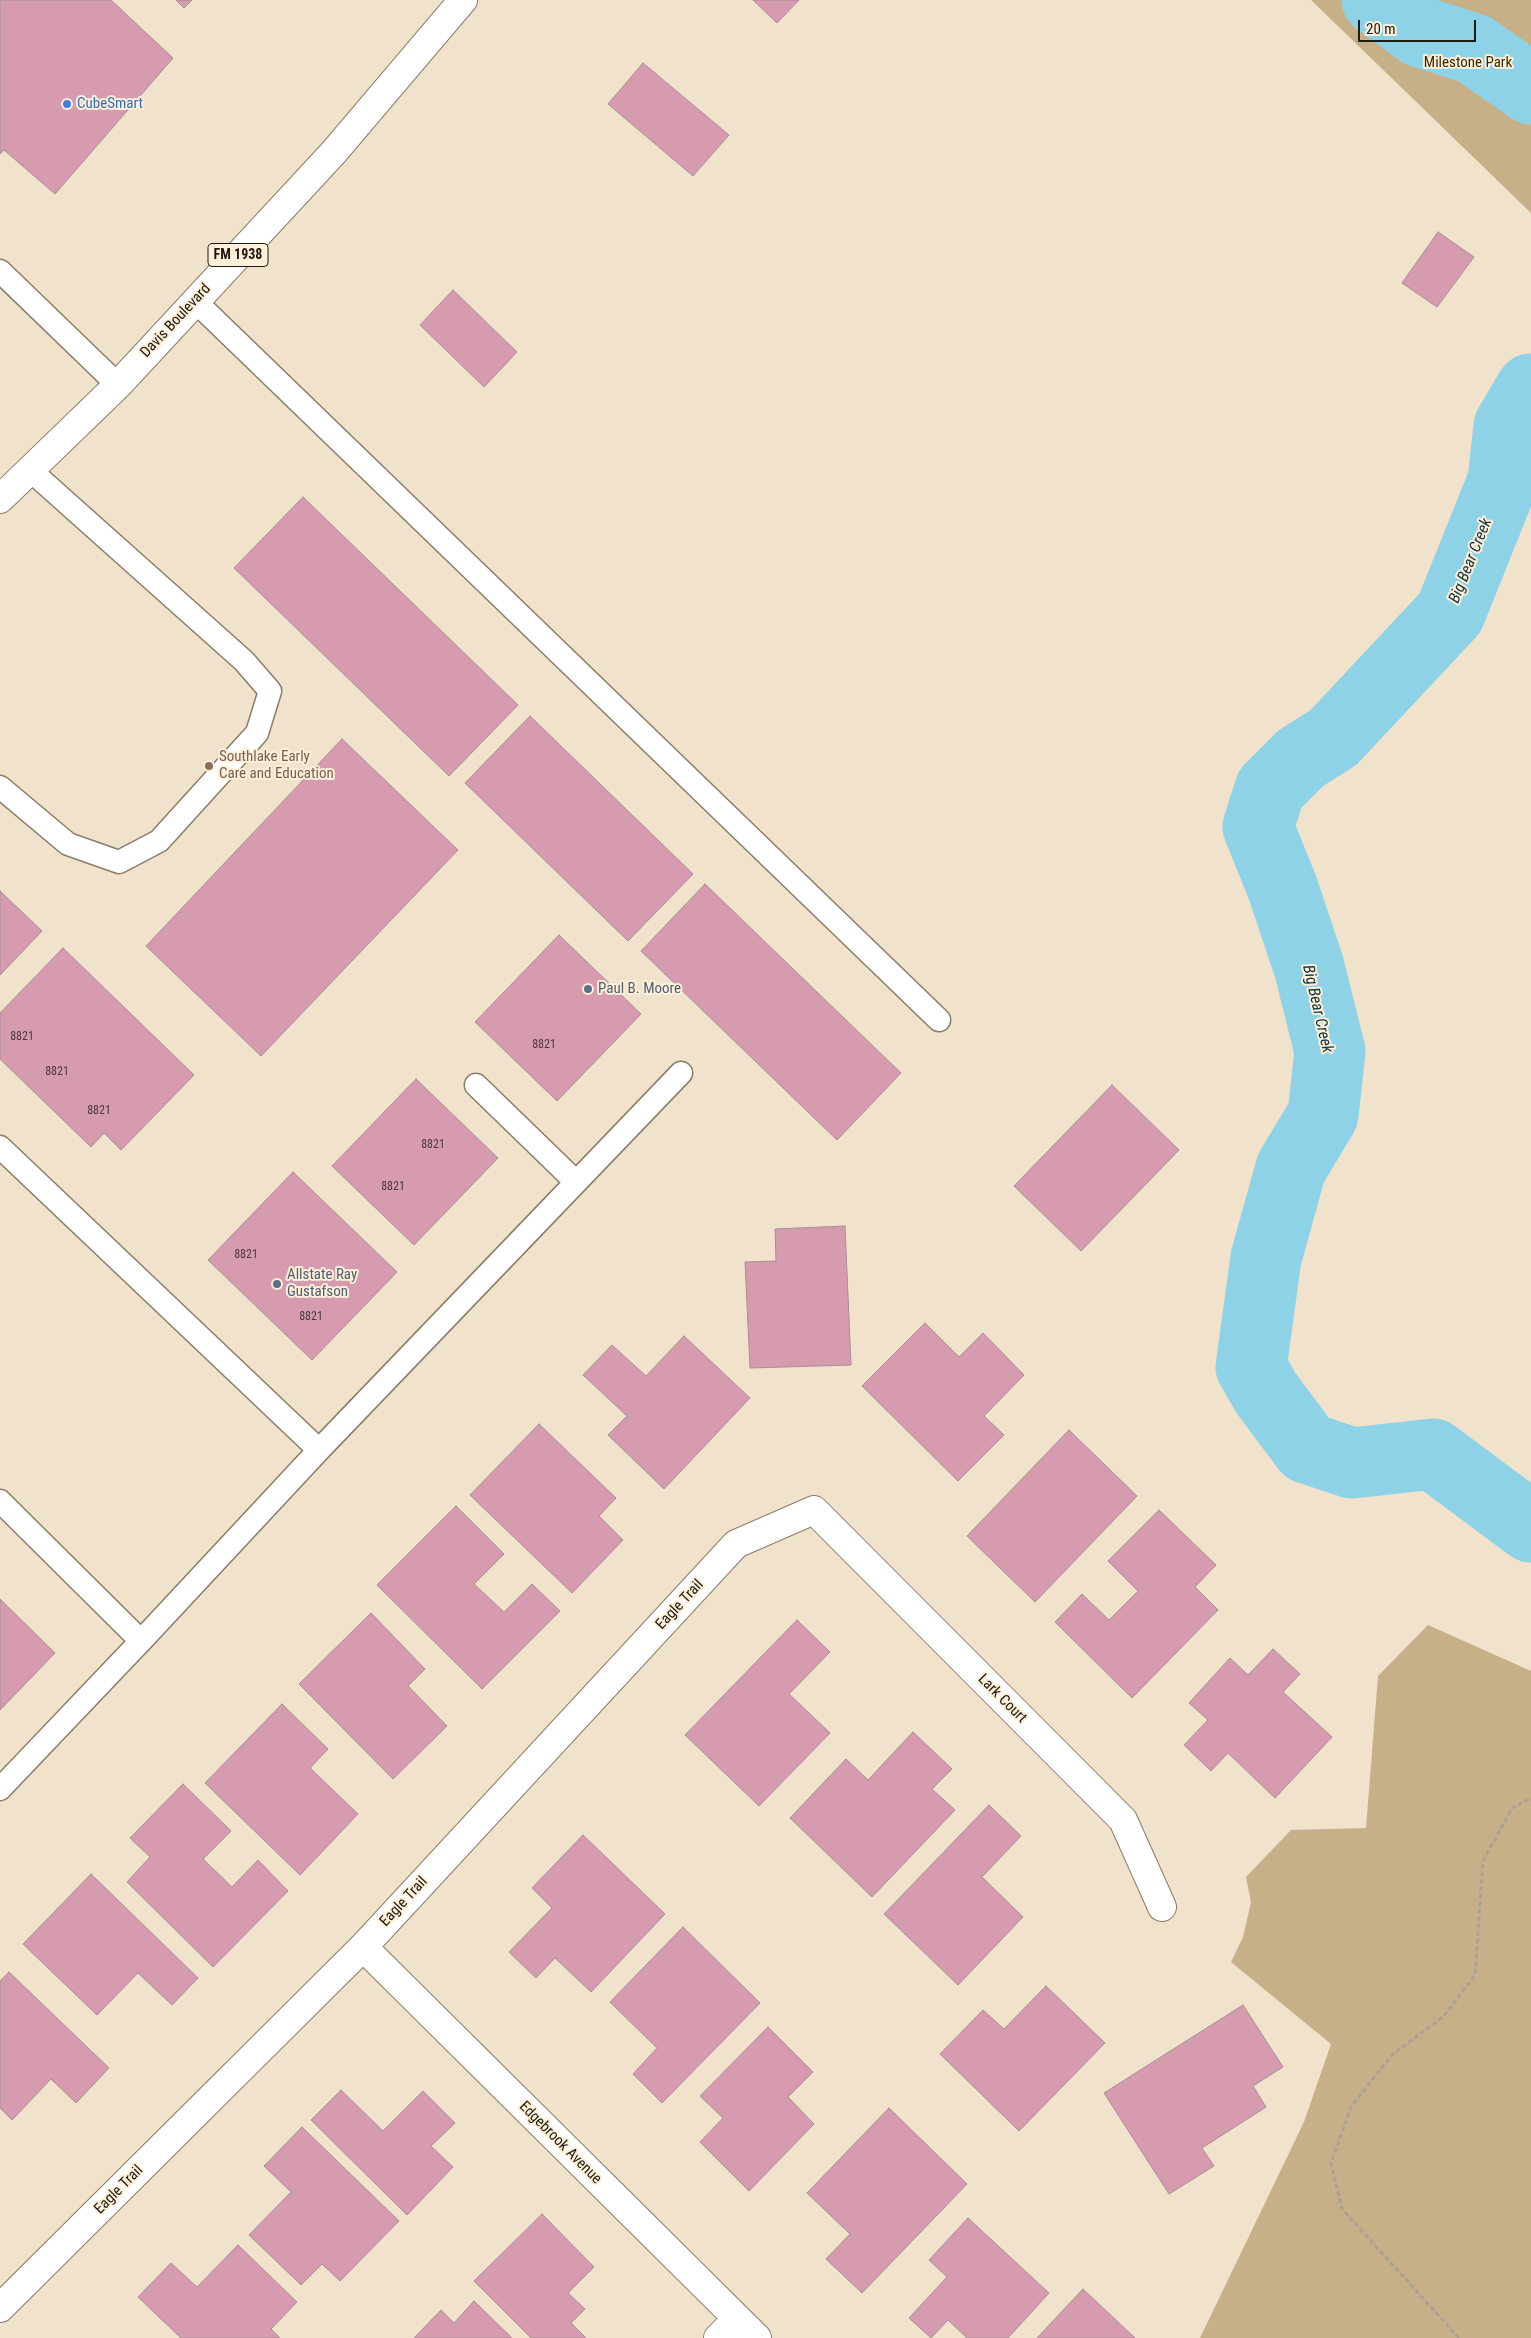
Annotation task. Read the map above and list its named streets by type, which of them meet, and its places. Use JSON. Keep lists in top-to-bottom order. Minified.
{"streets":{"street":["FM 1938","Davis Boulevard","Eagle Trail","Lark Court","Edgebrook Avenue"]},"crossings":[["Eagle Trail","Lark Court"],["Eagle Trail","Edgebrook Avenue"]],"water":["Big Bear Creek"],"parks":["Milestone Park"],"places":["CubeSmart","Southlake Early Care and Education","Paul B. Moore","Allstate Ray Gustafson"],"house_numbers":["8821","8821","8821","8821","8821","8821","8821","8821"],"scale_bar":"20 m"}
